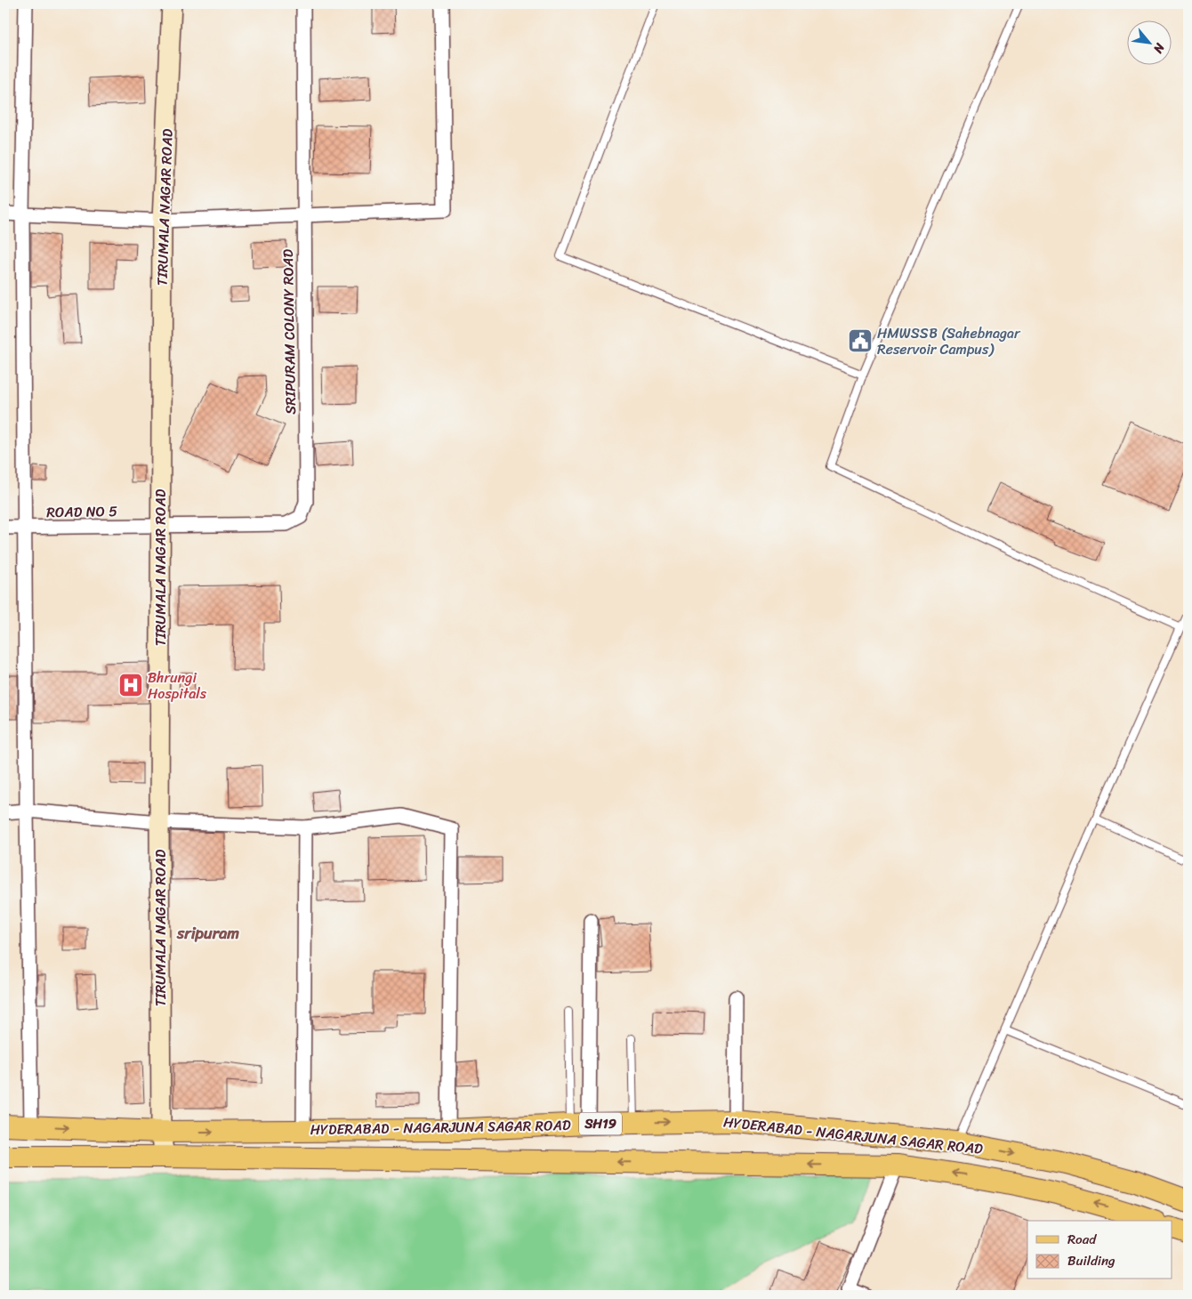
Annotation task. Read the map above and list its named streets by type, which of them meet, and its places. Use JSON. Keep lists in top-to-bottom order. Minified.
{"streets":{"main road":["SH19","HYDERABAD - NAGARJUNA SAGAR ROAD"],"street":["TIRUMALA NAGAR ROAD","SRIPURAM COLONY ROAD","ROAD NO 5"]},"crossings":[["TIRUMALA NAGAR ROAD","SRIPURAM COLONY ROAD"],["TIRUMALA NAGAR ROAD","ROAD NO 5"],["TIRUMALA NAGAR ROAD","HYDERABAD - NAGARJUNA SAGAR ROAD"],["SRIPURAM COLONY ROAD","ROAD NO 5"]],"districts":["sripuram"],"places":{"public building":["HMWSSB (Sahebnagar Reservoir Campus)"],"hospital":["Bhrungi Hospitals"]},"legend":["Road","Building"],"north":"bottom right"}
